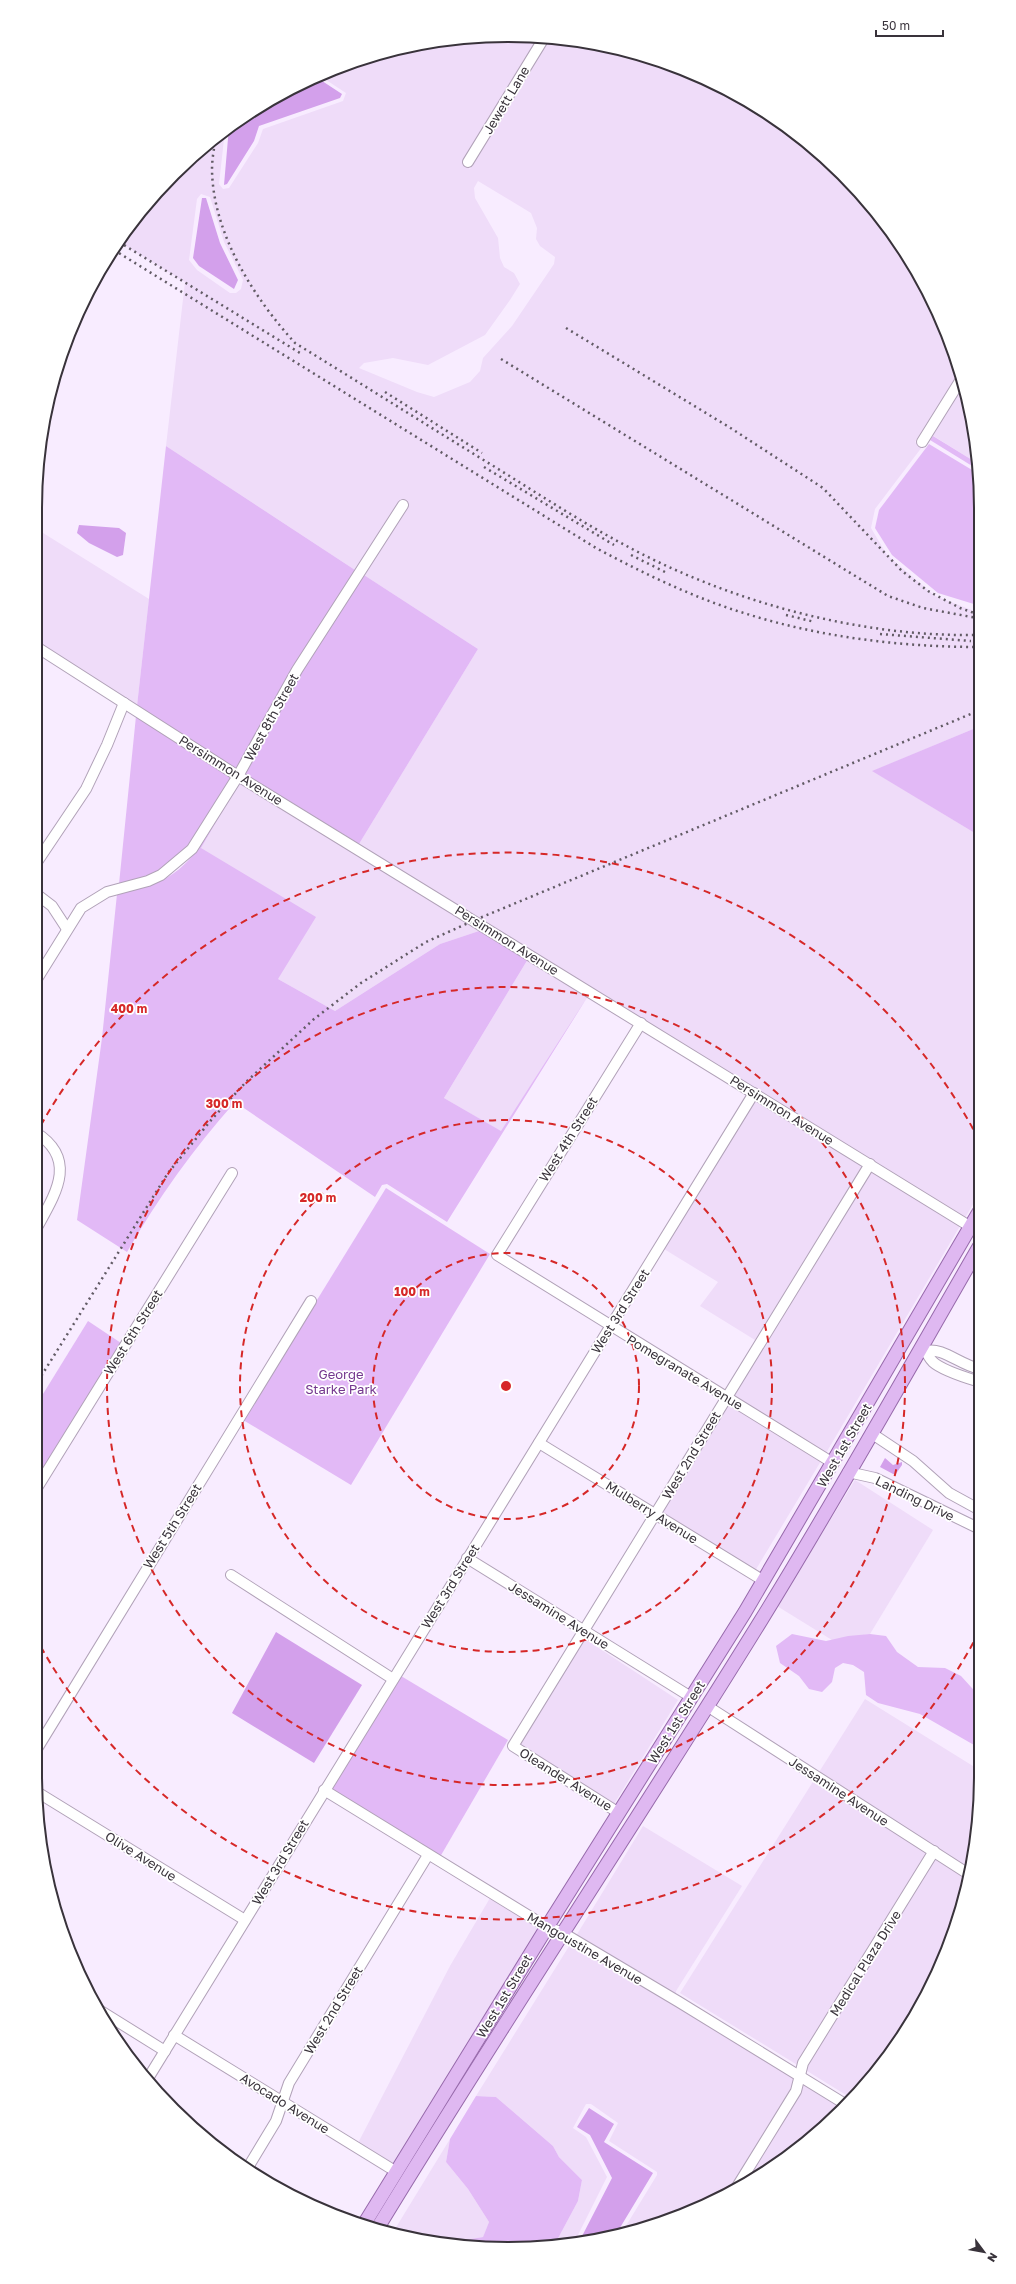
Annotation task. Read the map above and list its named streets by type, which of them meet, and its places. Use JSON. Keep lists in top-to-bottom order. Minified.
{"streets":{"main road":["West 1st Street"],"street":["Jewett Lane","West 8th Street","Persimmon Avenue","West 4th Street","West 3rd Street","West 6th Street","Pomegranate Avenue","West 2nd Street","Landing Drive","Mulberry Avenue","West 5th Street","Jessamine Avenue","Oleander Avenue","Olive Avenue","Mangoustine Avenue","Medical Plaza Drive","Avocado Avenue"]},"crossings":[["West 8th Street","Persimmon Avenue"],["Persimmon Avenue","West 4th Street"],["Persimmon Avenue","West 3rd Street"],["Persimmon Avenue","West 2nd Street"],["West 4th Street","Pomegranate Avenue"],["West 3rd Street","Pomegranate Avenue"],["West 3rd Street","Mulberry Avenue"],["West 3rd Street","Jessamine Avenue"],["West 3rd Street","Olive Avenue"],["West 3rd Street","Mangoustine Avenue"],["West 3rd Street","Avocado Avenue"],["Pomegranate Avenue","West 1st Street"],["Pomegranate Avenue","West 2nd Street"],["West 1st Street","Landing Drive"],["West 1st Street","Mulberry Avenue"],["West 1st Street","Jessamine Avenue"],["West 1st Street","Oleander Avenue"],["West 1st Street","Mangoustine Avenue"],["West 1st Street","Avocado Avenue"],["West 2nd Street","Mulberry Avenue"],["West 2nd Street","Jessamine Avenue"],["West 2nd Street","Oleander Avenue"],["West 2nd Street","Mangoustine Avenue"],["West 2nd Street","Avocado Avenue"],["Jessamine Avenue","Medical Plaza Drive"],["Mangoustine Avenue","Medical Plaza Drive"]],"parks":["George Starke Park"],"scale_bar":"50 m","north":"bottom right","rings":["400 m","300 m","200 m","100 m"]}
